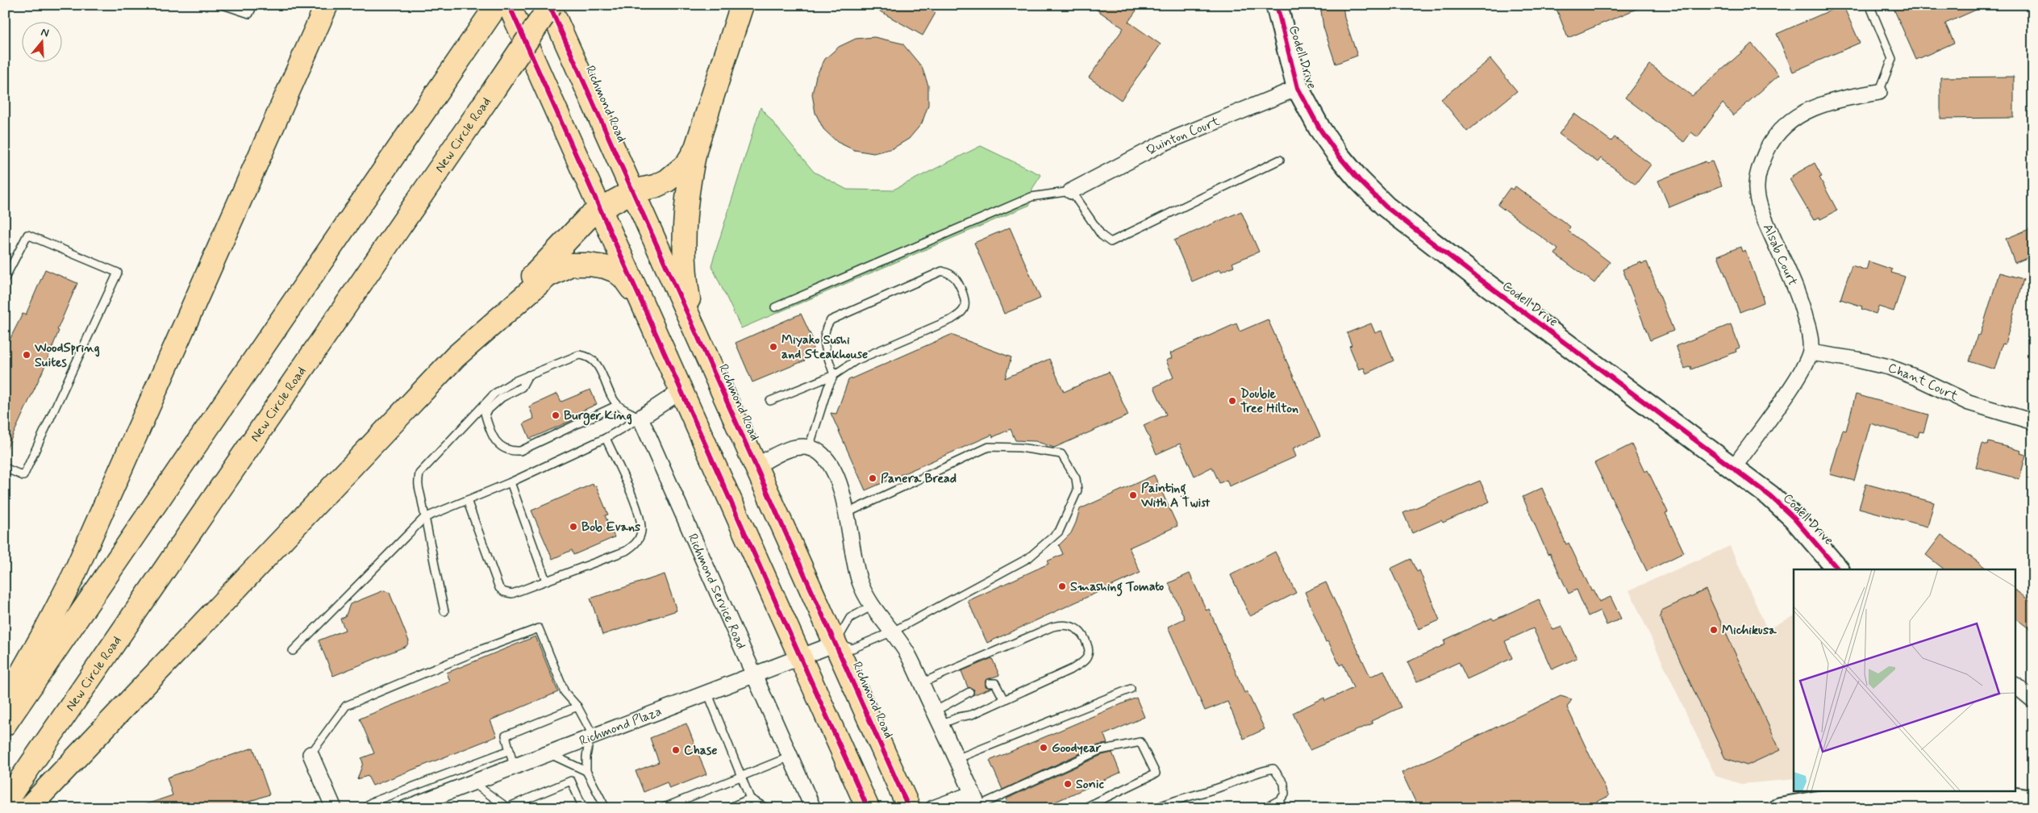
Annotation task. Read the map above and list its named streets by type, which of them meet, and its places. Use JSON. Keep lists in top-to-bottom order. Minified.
{"streets":{"highway":["Richmond Road","New Circle Road"],"street":["Codell Drive","Quinton Court","Alsab Court","Chant Court","Richmond Service Road","Richmond Plaza"]},"crossings":[["Codell Drive","Quinton Court"],["Codell Drive","Alsab Court"],["Richmond Road","New Circle Road"],["Richmond Road","Richmond Plaza"],["Alsab Court","Chant Court"],["Richmond Service Road","Richmond Plaza"]],"places":["Miyako Sushi and Steakhouse","WoodSpring Suites","Double Tree Hilton","Burger King","Panera Bread","Painting With A Twist","Bob Evans","Smashing Tomato","Michikusa","Goodyear","Chase","Sonic"],"north":"top"}
